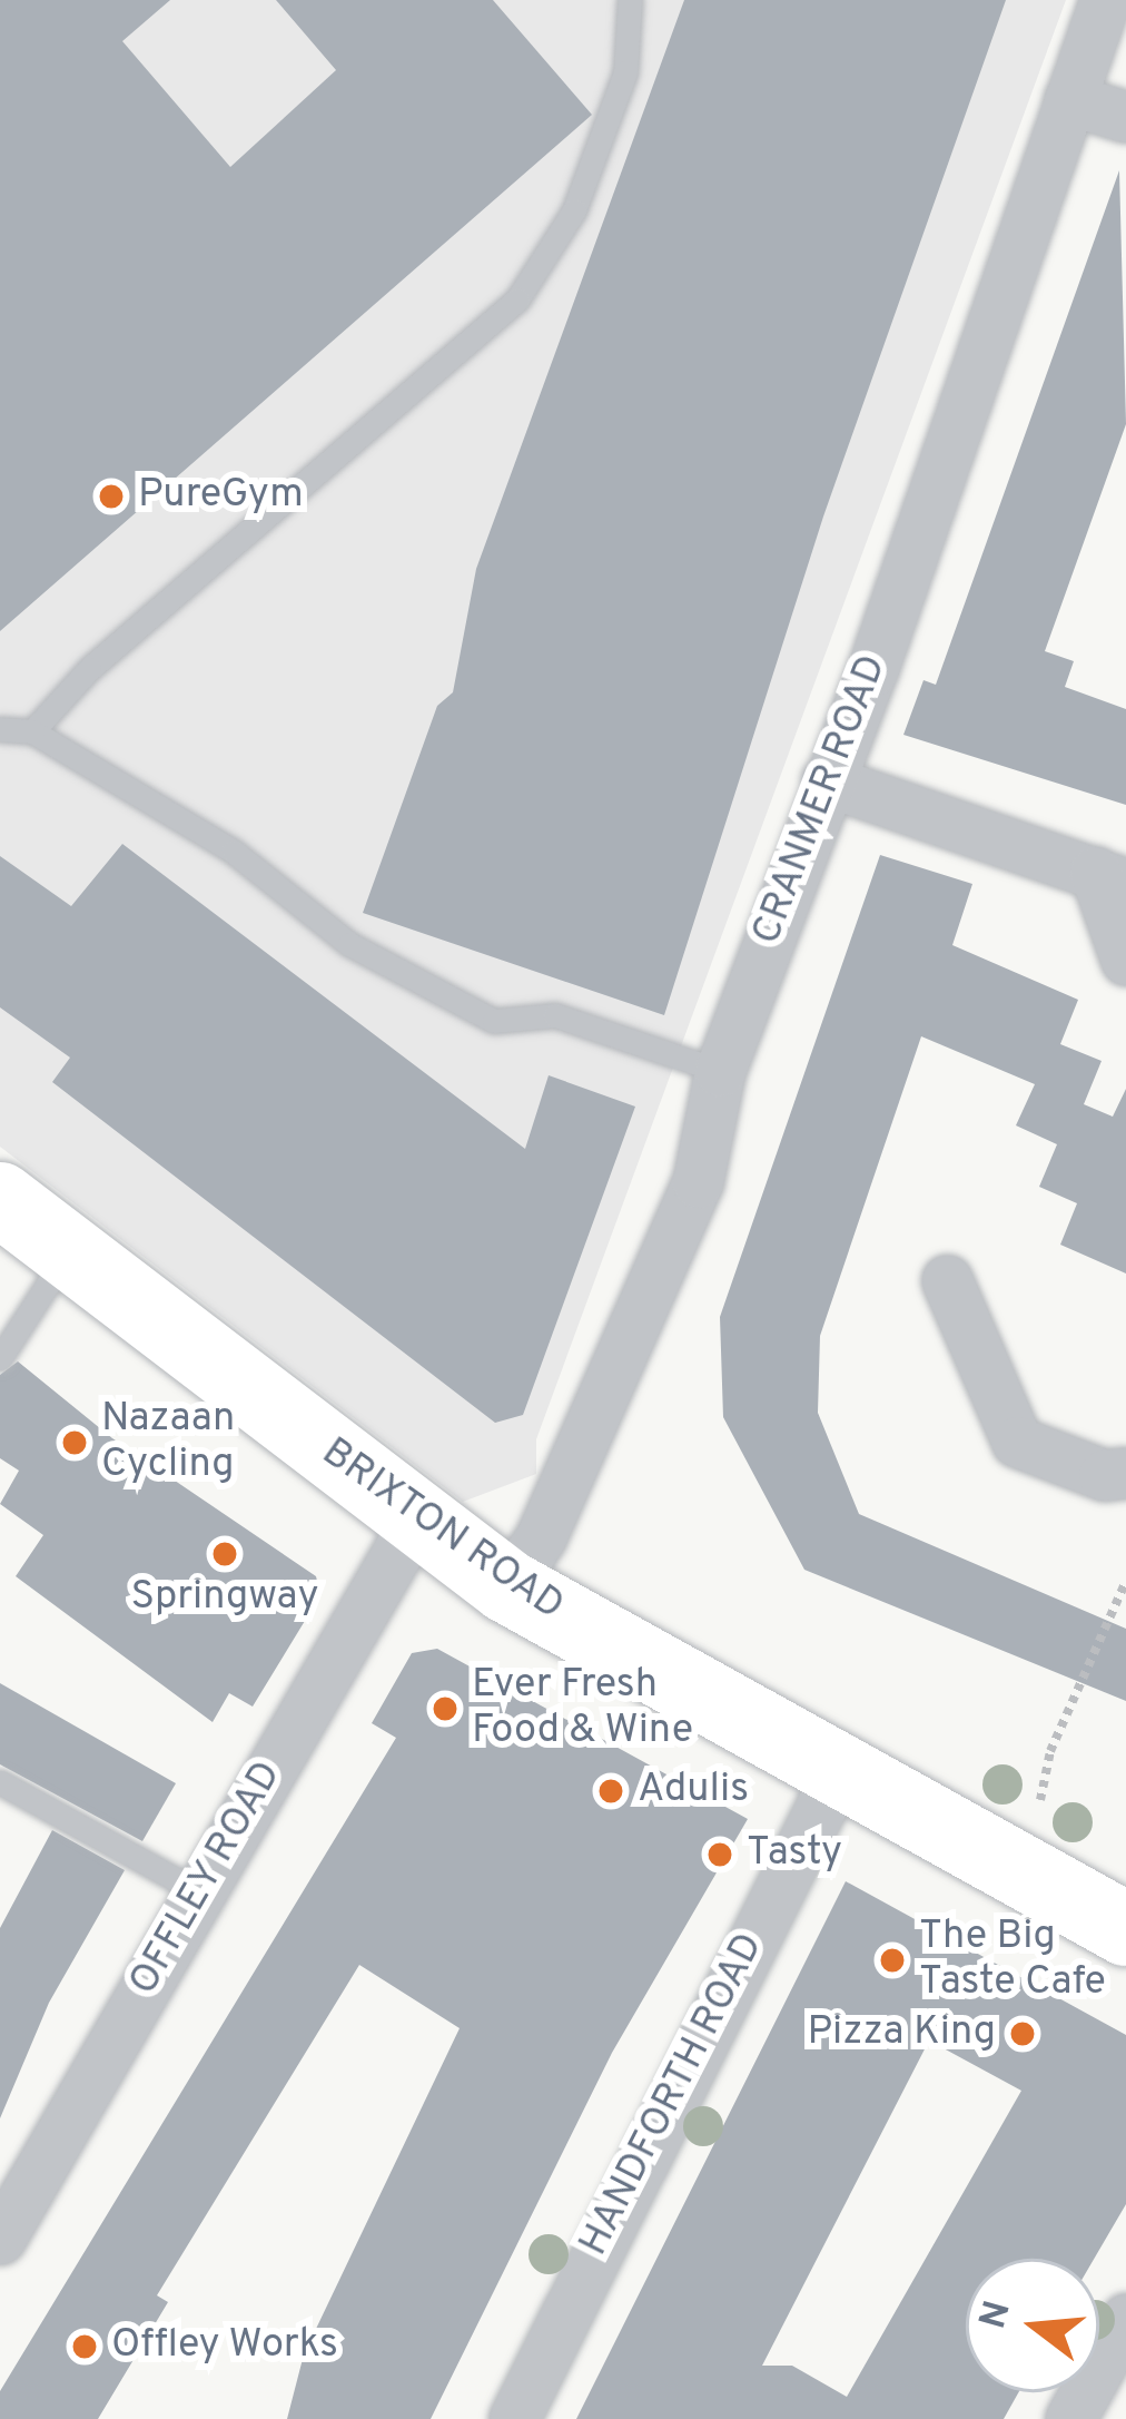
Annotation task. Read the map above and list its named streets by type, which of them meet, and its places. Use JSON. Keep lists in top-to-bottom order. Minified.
{"streets":{"highway":["BRIXTON ROAD"],"street":["CRANMER ROAD","OFFLEY ROAD","HANDFORTH ROAD"]},"crossings":[["CRANMER ROAD","BRIXTON ROAD"],["BRIXTON ROAD","OFFLEY ROAD"],["BRIXTON ROAD","HANDFORTH ROAD"]],"places":["PureGym","Nazaan Cycling","Springway","Ever Fresh Food & Wine","Adulis","Tasty","The Big Taste Cafe","Pizza King","Offley Works"],"north":"left"}
